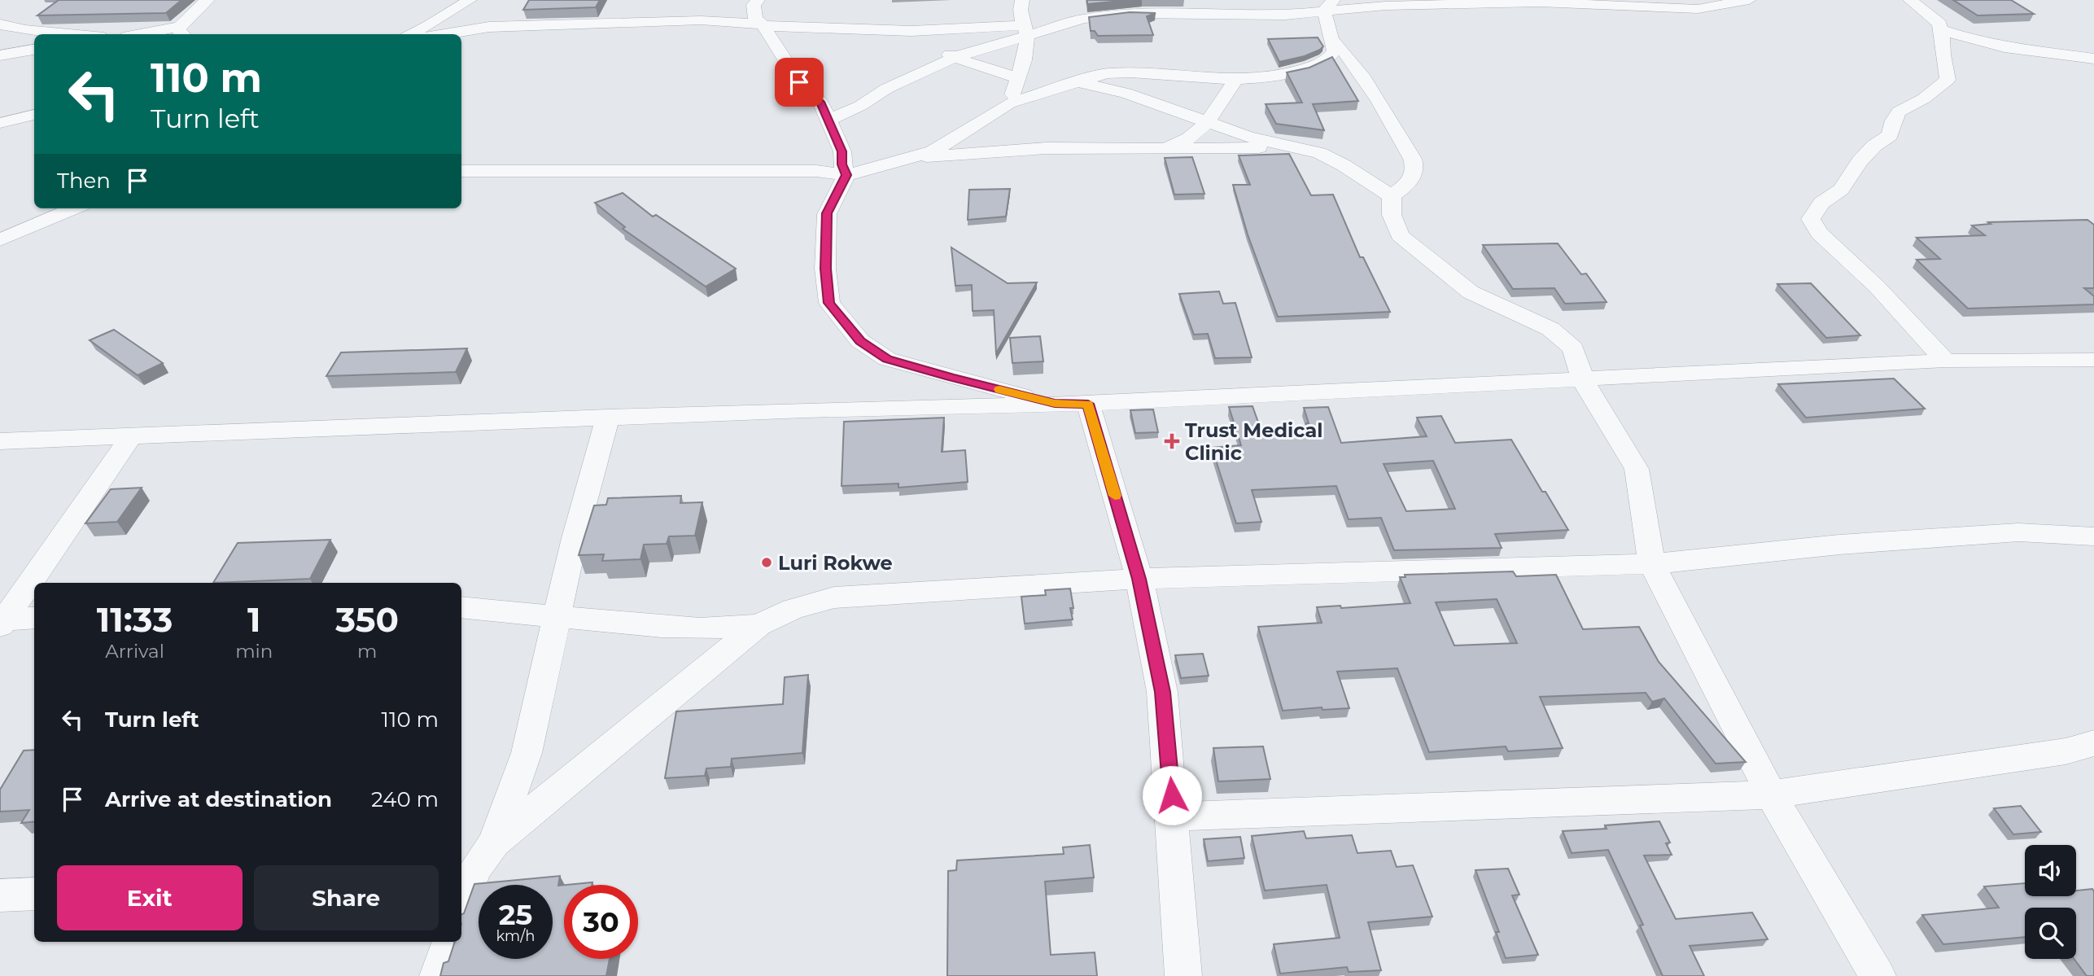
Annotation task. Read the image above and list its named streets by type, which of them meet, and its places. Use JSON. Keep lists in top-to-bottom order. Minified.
{"places":{"health":["Trust Medical Clinic"],"other":["Luri Rokwe"]},"page":{"turn":["110 m","Turn left"],"then":"Then","eta":["11:33","Arrival","1","min","350","m"],"list":[{"name":"Turn left","value":"110 m"},{"name":"Arrive at destination","value":"240 m"}],"buttons":["Exit","Share"],"speed":"25 km/h","limit":"30"}}
